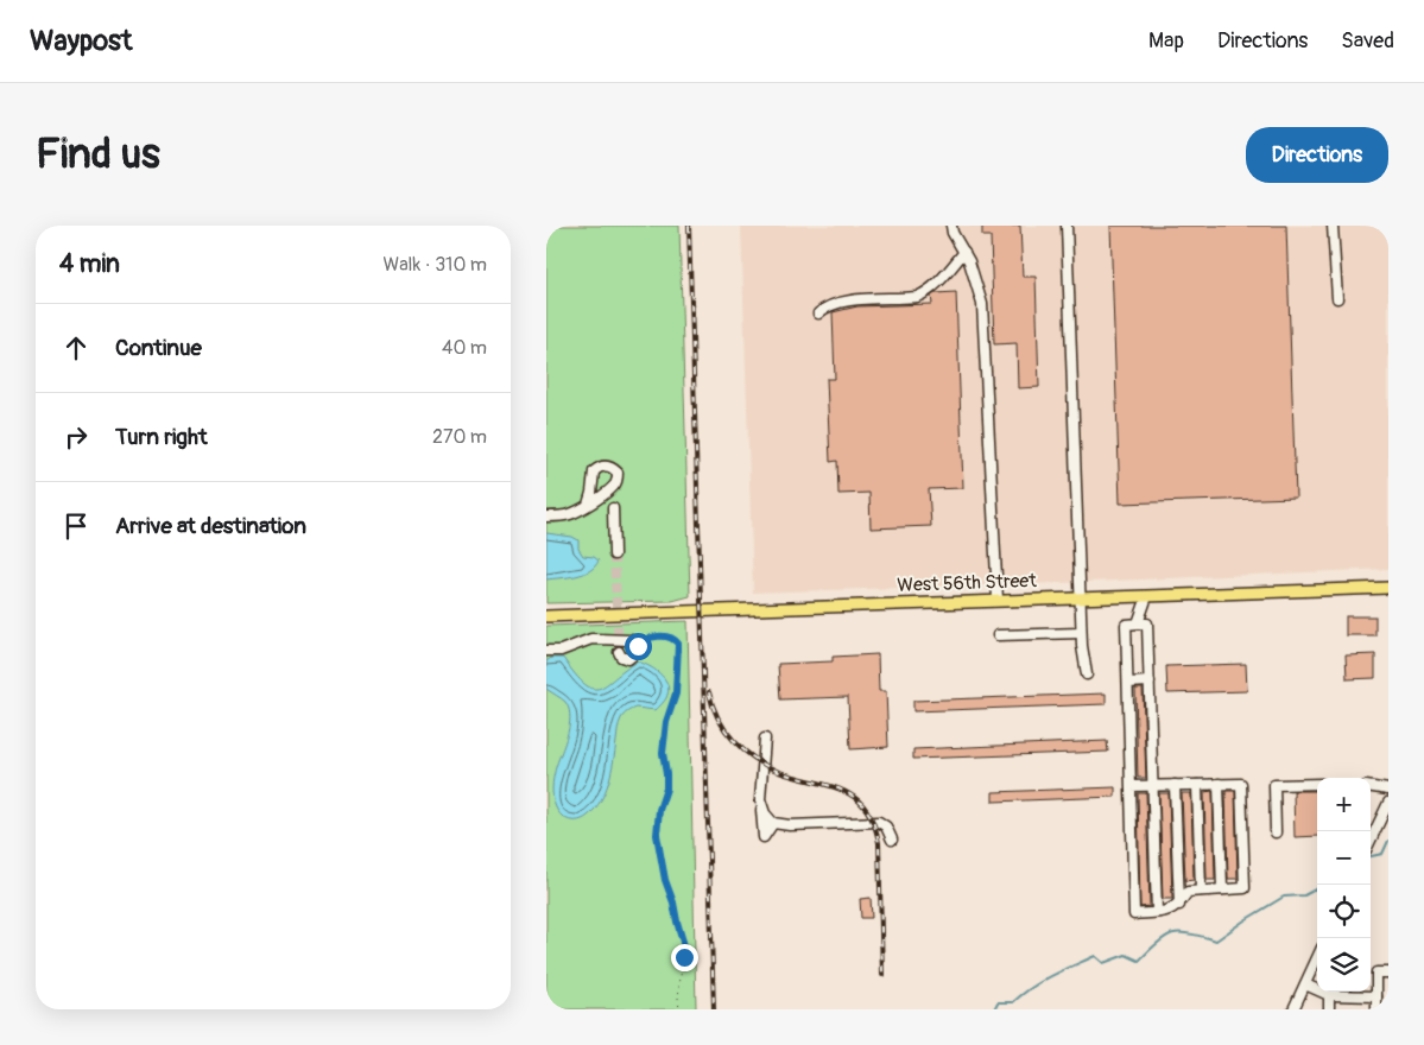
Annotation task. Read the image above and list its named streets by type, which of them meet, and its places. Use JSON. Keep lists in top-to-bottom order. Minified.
{"streets":{"main road":["West 56th Street"]},"page":{"header":"Waypost","nav":["Map","Directions","Saved"],"buttons":"Directions","title":"Find us","heading":["4 min","Walk · 310 m"],"list":[["Continue","40 m"],["Turn right","270 m"],"Arrive at destination"],"map_buttons":["+","−"]}}
